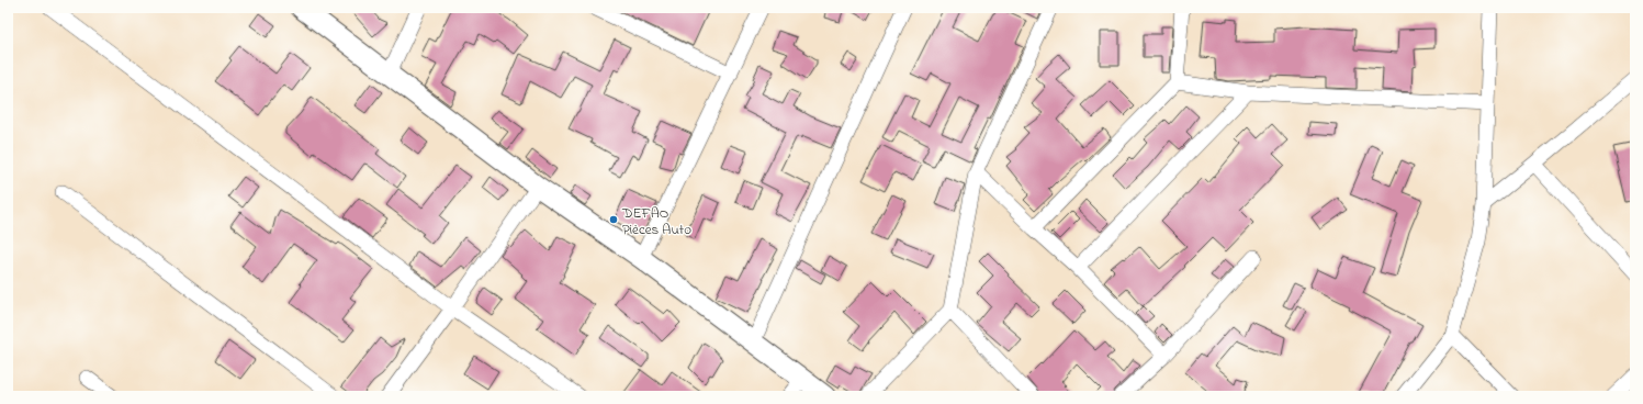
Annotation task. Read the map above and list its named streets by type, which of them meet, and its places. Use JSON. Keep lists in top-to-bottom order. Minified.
{"places":["DEFAO Pièces Auto"]}
